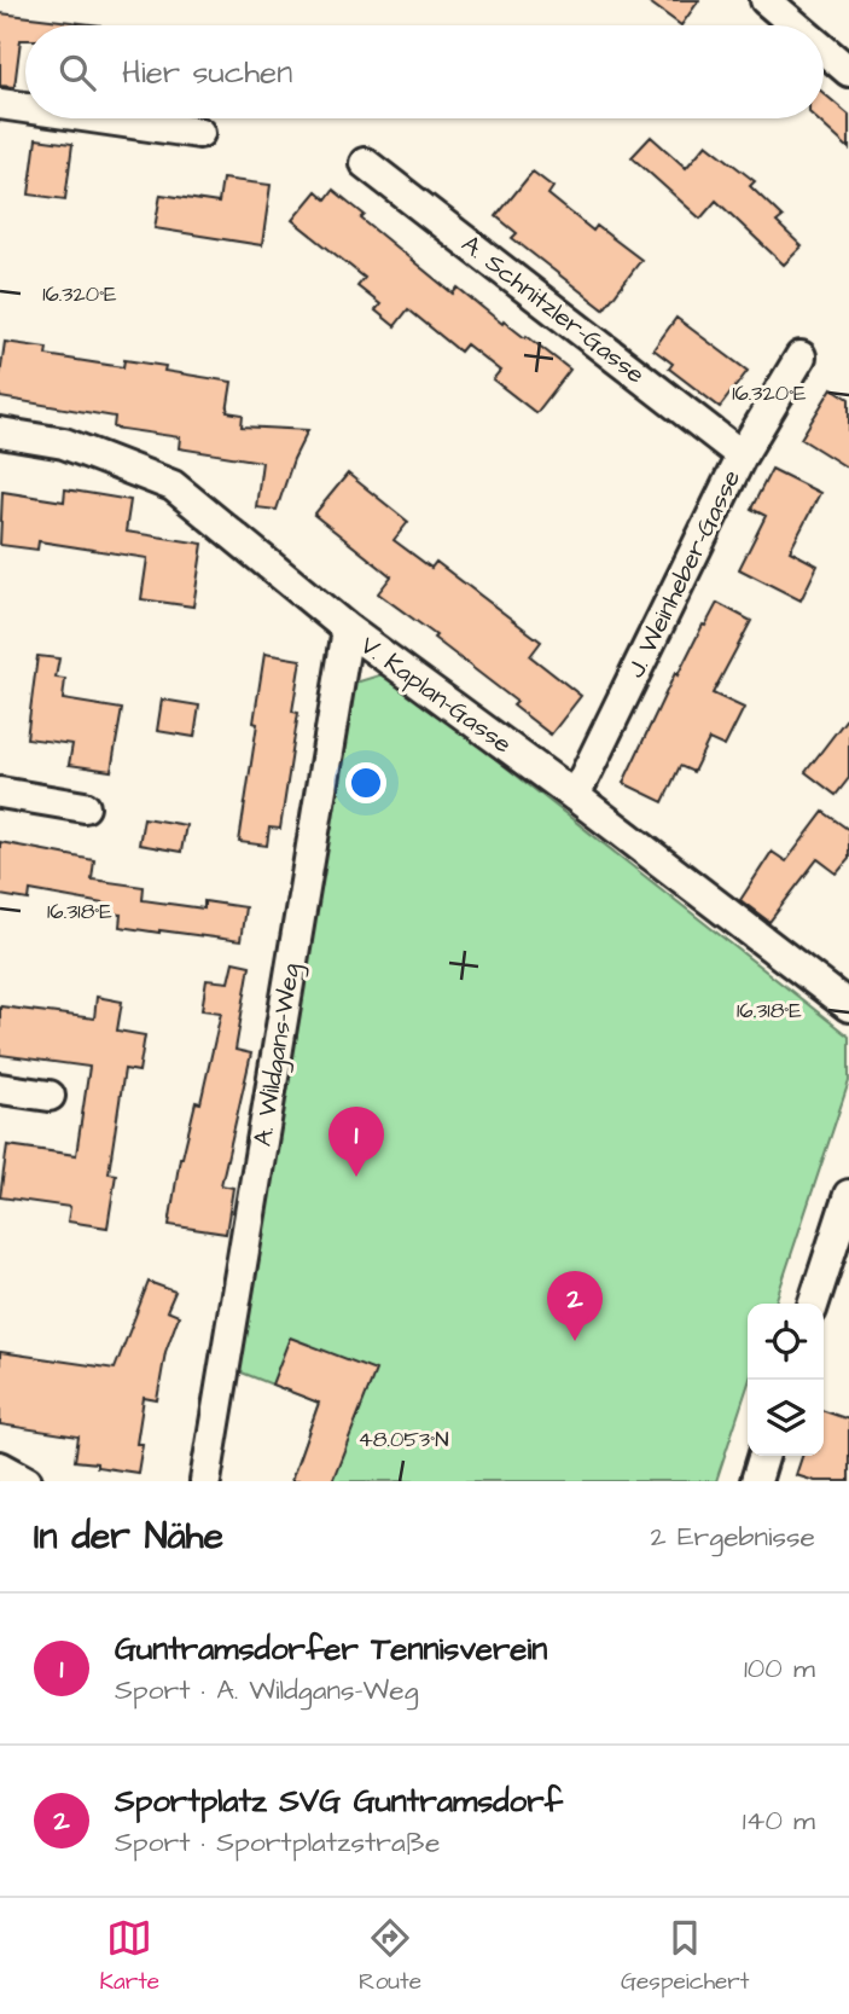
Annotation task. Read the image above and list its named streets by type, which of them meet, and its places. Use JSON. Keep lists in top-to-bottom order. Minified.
{"streets":{"street":["A. Schnitzler-Gasse","J. Weinheber-Gasse","V. Kaplan-Gasse","A. Wildgans-Weg"]},"crossings":[["A. Schnitzler-Gasse","J. Weinheber-Gasse"],["J. Weinheber-Gasse","V. Kaplan-Gasse"],["V. Kaplan-Gasse","A. Wildgans-Weg"]],"page":{"search":"Hier suchen","pins":["1","2"],"heading":["In der Nähe","2 Ergebnisse"],"list":[{"mark":"1","name":"Guntramsdorfer Tennisverein","note":"Sport · A. Wildgans-Weg","value":"100 m"},{"mark":"2","name":"Sportplatz SVG Guntramsdorf","note":"Sport · Sportplatzstraße","value":"140 m"}],"nav":["Karte","Route","Gespeichert"]},"coordinates":["16.320°E","16.318°E","48.053°N"]}
